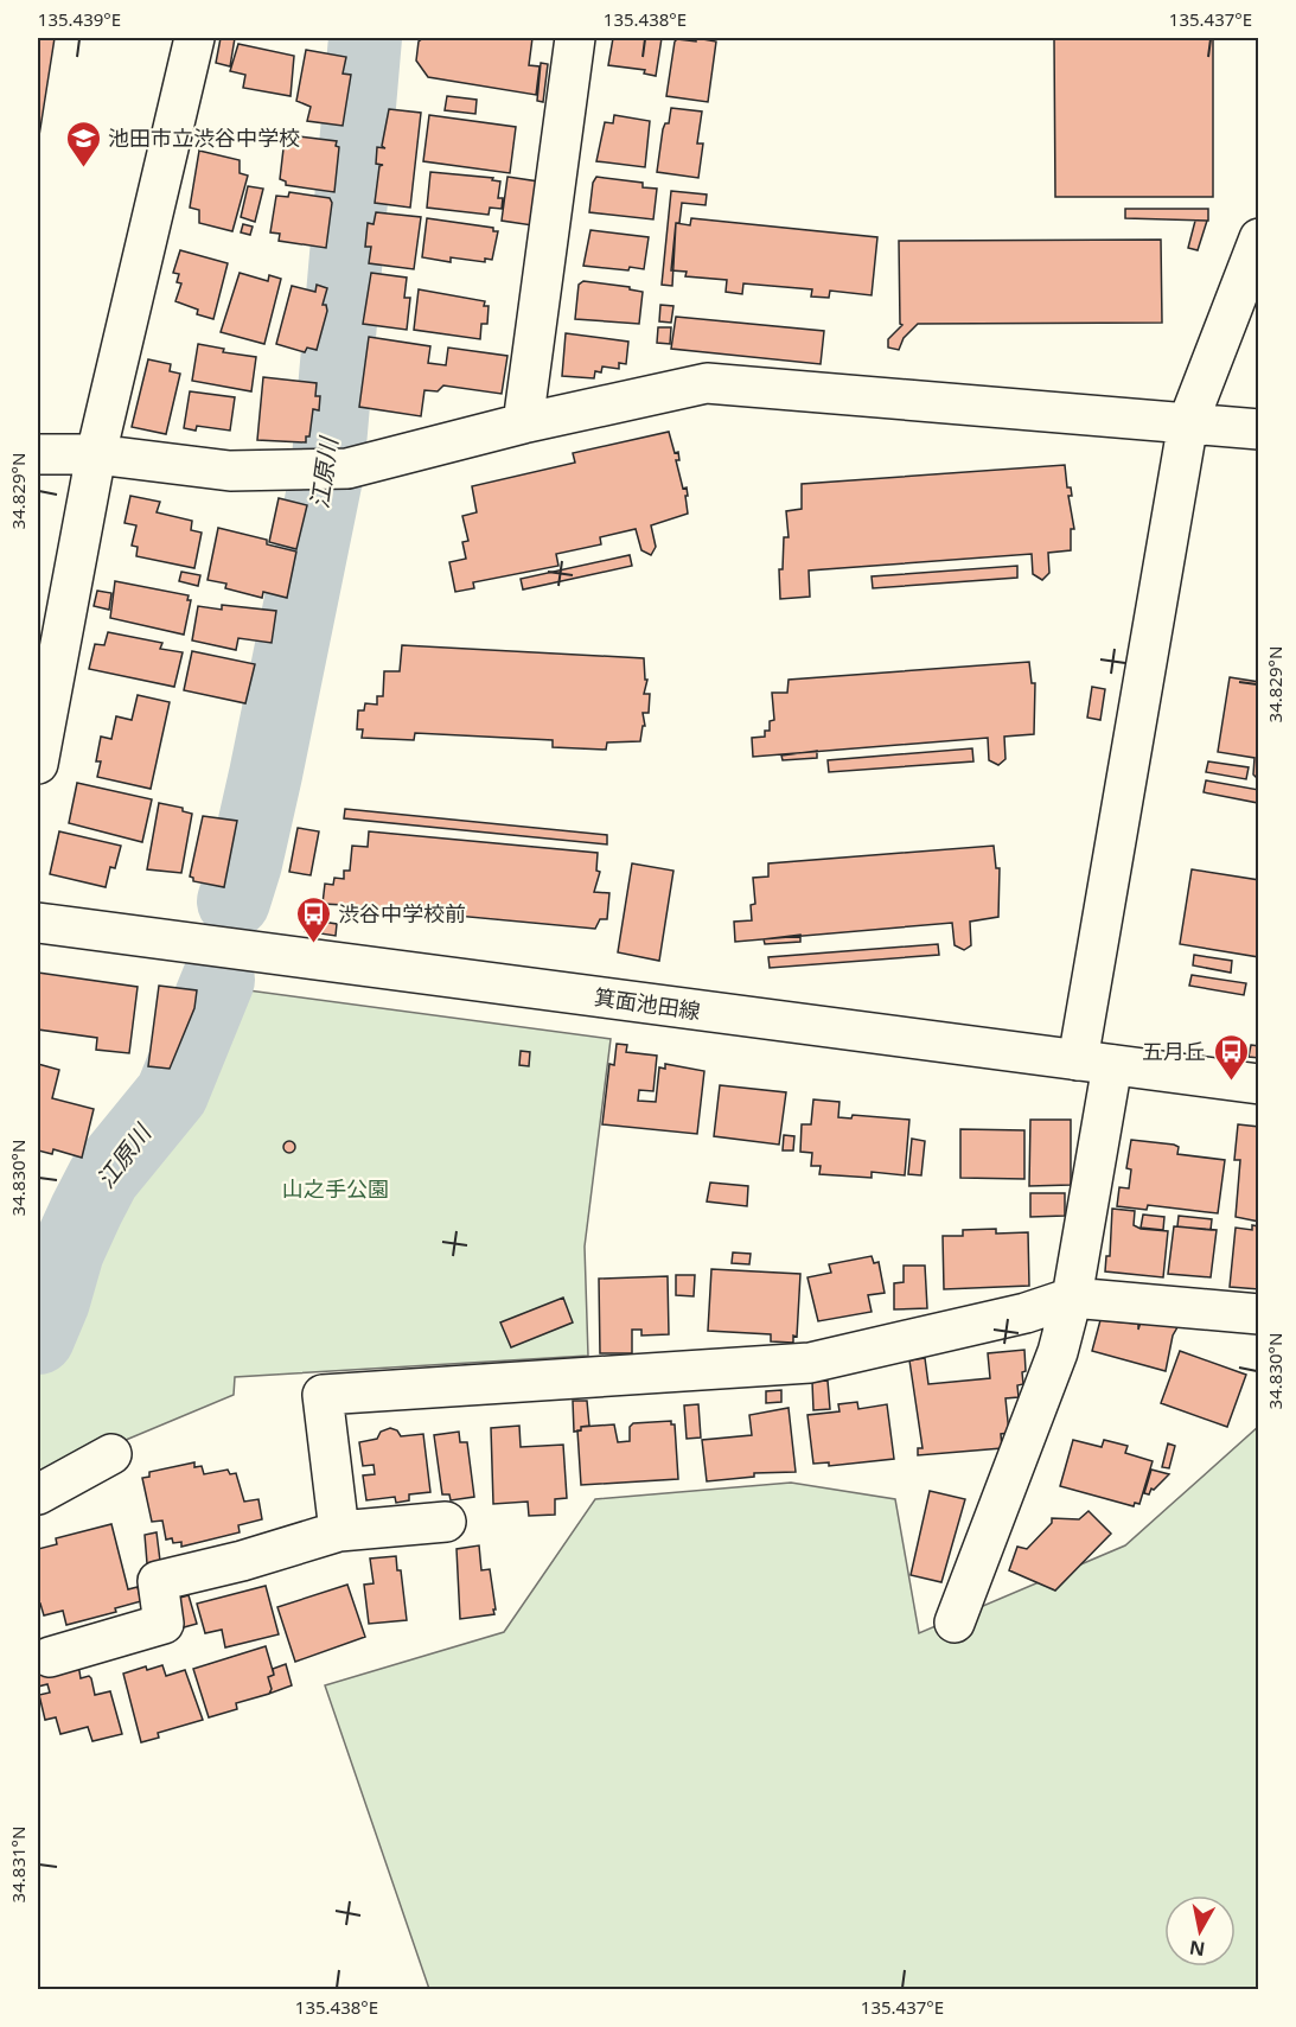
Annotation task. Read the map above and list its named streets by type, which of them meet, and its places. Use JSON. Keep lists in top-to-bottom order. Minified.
{"streets":{"street":["箕面池田線"]},"water":["江原川"],"parks":["山之手公園"],"places":{"school or university":["池田市立渋谷中学校"],"bus stop":["渋谷中学校前","五月丘"]},"north":"bottom","coordinates":["135.439°E","135.438°E","135.437°E","34.829°N","34.830°N","34.831°N"]}
